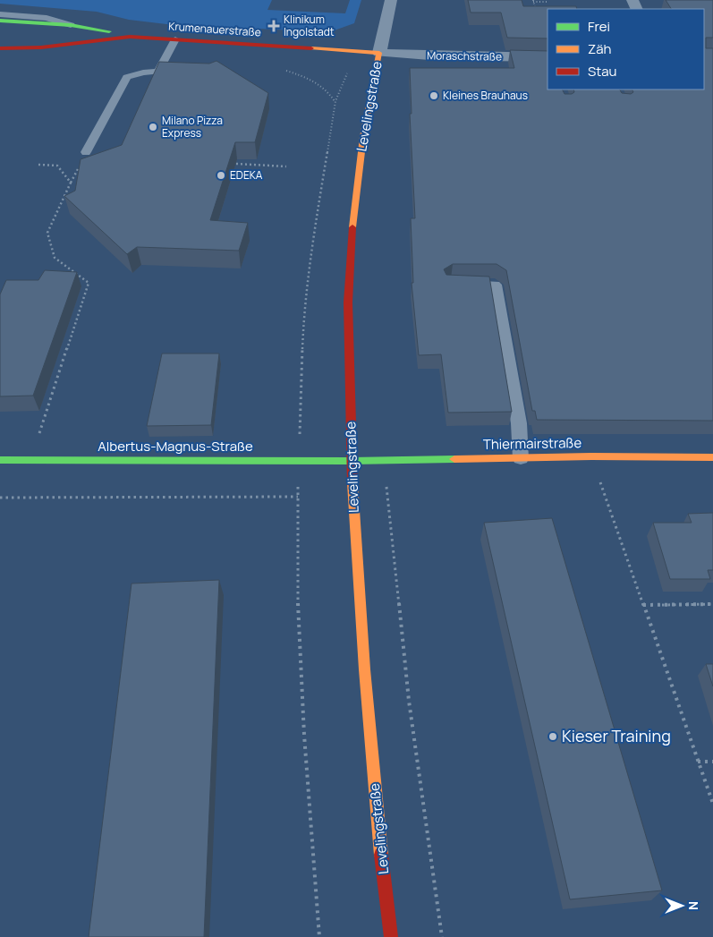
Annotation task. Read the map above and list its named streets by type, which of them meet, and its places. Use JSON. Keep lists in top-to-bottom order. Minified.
{"streets":{"street":["Krumenauerstraße","Moraschstraße","Levelingstraße","Thiermairstraße","Albertus-Magnus-Straße"]},"crossings":[["Krumenauerstraße","Moraschstraße"],["Krumenauerstraße","Levelingstraße"],["Moraschstraße","Levelingstraße"],["Levelingstraße","Thiermairstraße"],["Levelingstraße","Albertus-Magnus-Straße"],["Thiermairstraße","Albertus-Magnus-Straße"]],"places":{"health":["Klinikum Ingolstadt"],"other":["Kleines Brauhaus","Milano Pizza Express","EDEKA","Kieser Training"]},"legend":["Frei","Zäh","Stau"],"north":"right"}
